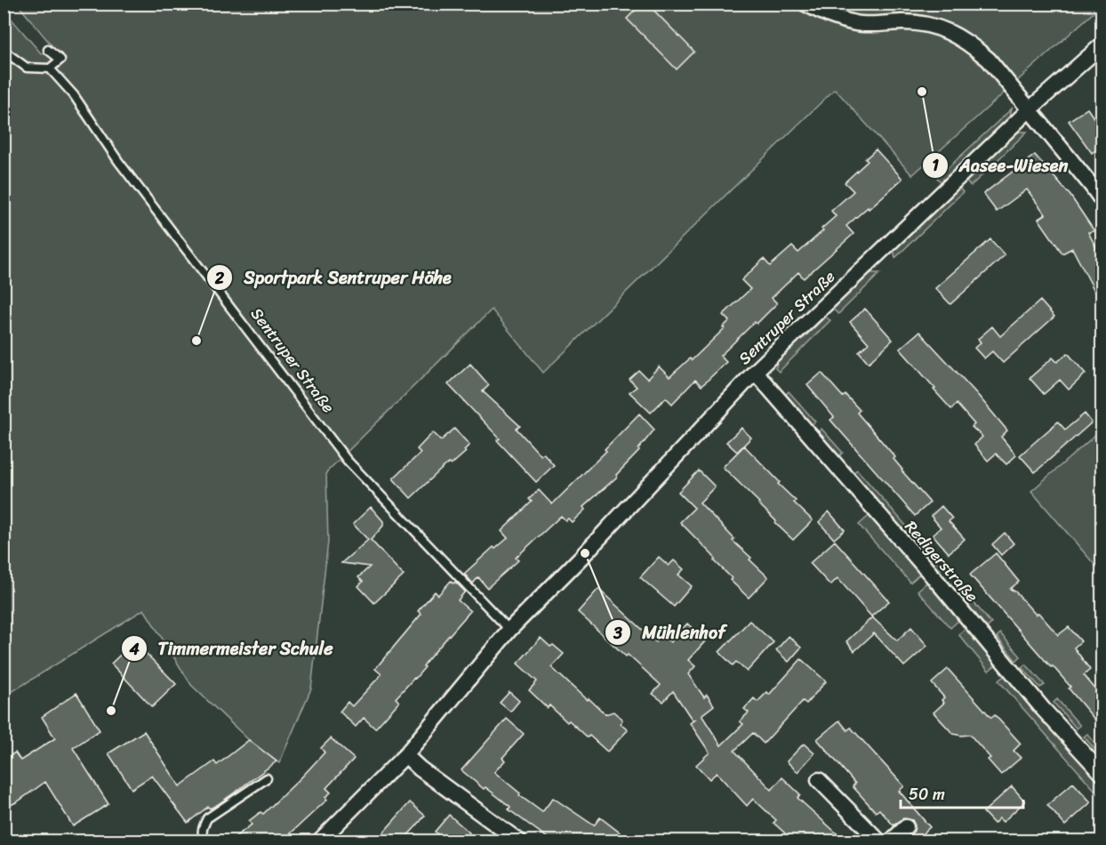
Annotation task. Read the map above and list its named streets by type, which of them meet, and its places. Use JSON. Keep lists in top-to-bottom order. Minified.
{"streets":{"street":["Sentruper Straße","Redigerstraße"]},"crossings":[["Sentruper Straße","Redigerstraße"]],"places":["Aasee-Wiesen","Sportpark Sentruper Höhe","Mühlenhof","Timmermeister Schule"],"scale_bar":"50 m"}
